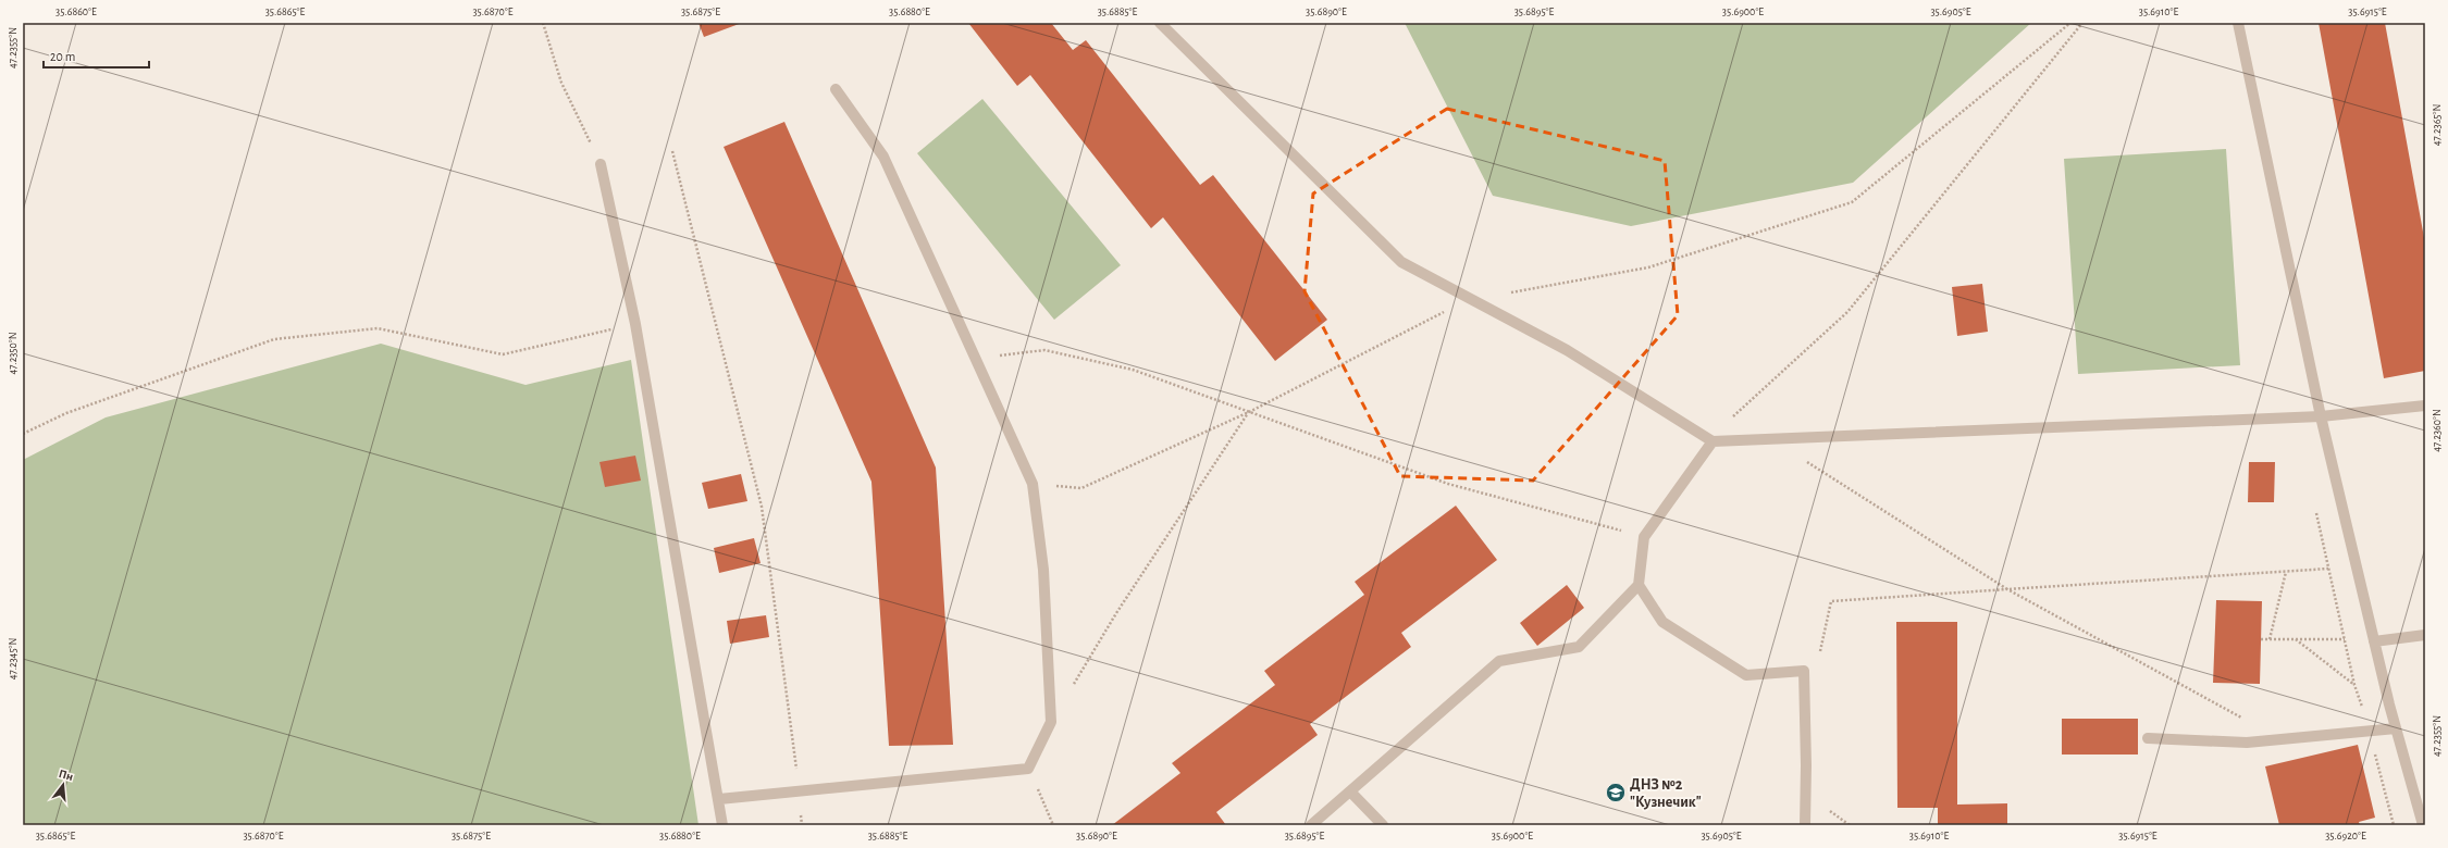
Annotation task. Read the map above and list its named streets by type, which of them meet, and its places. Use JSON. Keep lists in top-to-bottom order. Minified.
{"places":{"school or university":["ДНЗ №2 \"Кузнечик\""]},"scale_bar":"20 m","north":"top","coordinates":["35.6860°E","35.6865°E","35.6870°E","35.6875°E","35.6880°E","35.6885°E","35.6890°E","35.6895°E","35.6900°E","35.6905°E","35.6910°E","35.6915°E","47.2355°N","47.2365°N","47.2350°N","47.2360°N","47.2345°N","35.6920°E"]}
